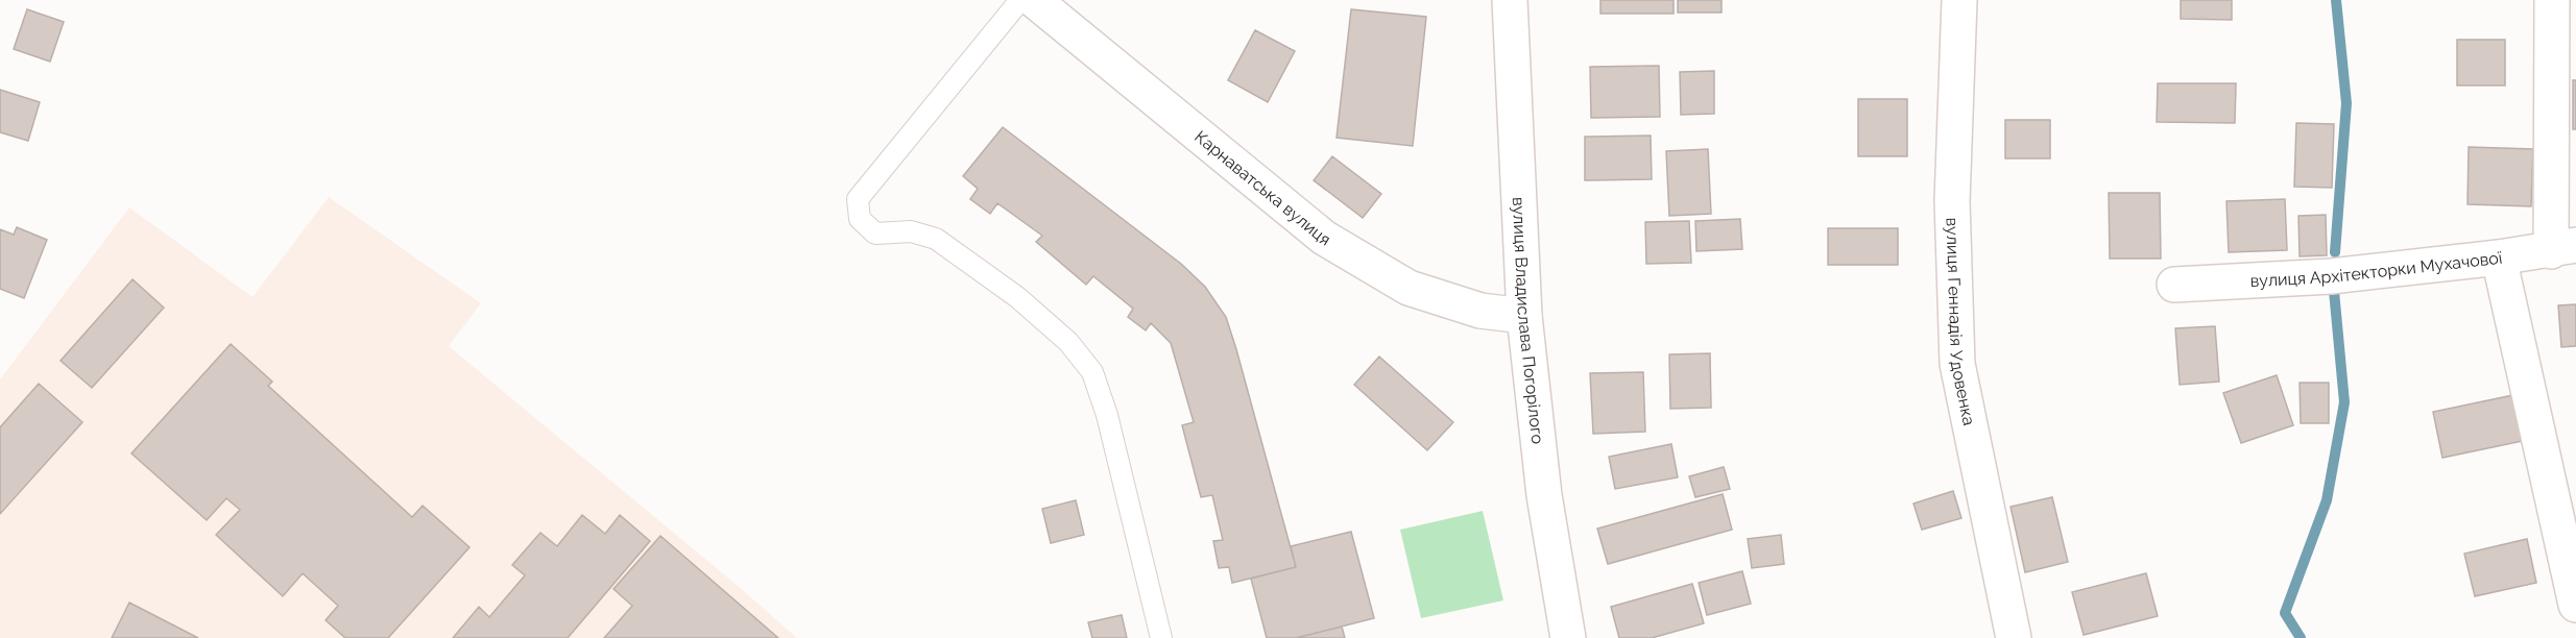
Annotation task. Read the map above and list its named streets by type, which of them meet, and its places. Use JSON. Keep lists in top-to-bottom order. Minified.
{"streets":{"street":["Карнаватська вулиця","вулиця Архітекторки Мухачової","вулиця Владислава Погорілого","вулиця Геннадія Удовенка"]},"crossings":[["Карнаватська вулиця","вулиця Владислава Погорілого"]]}
